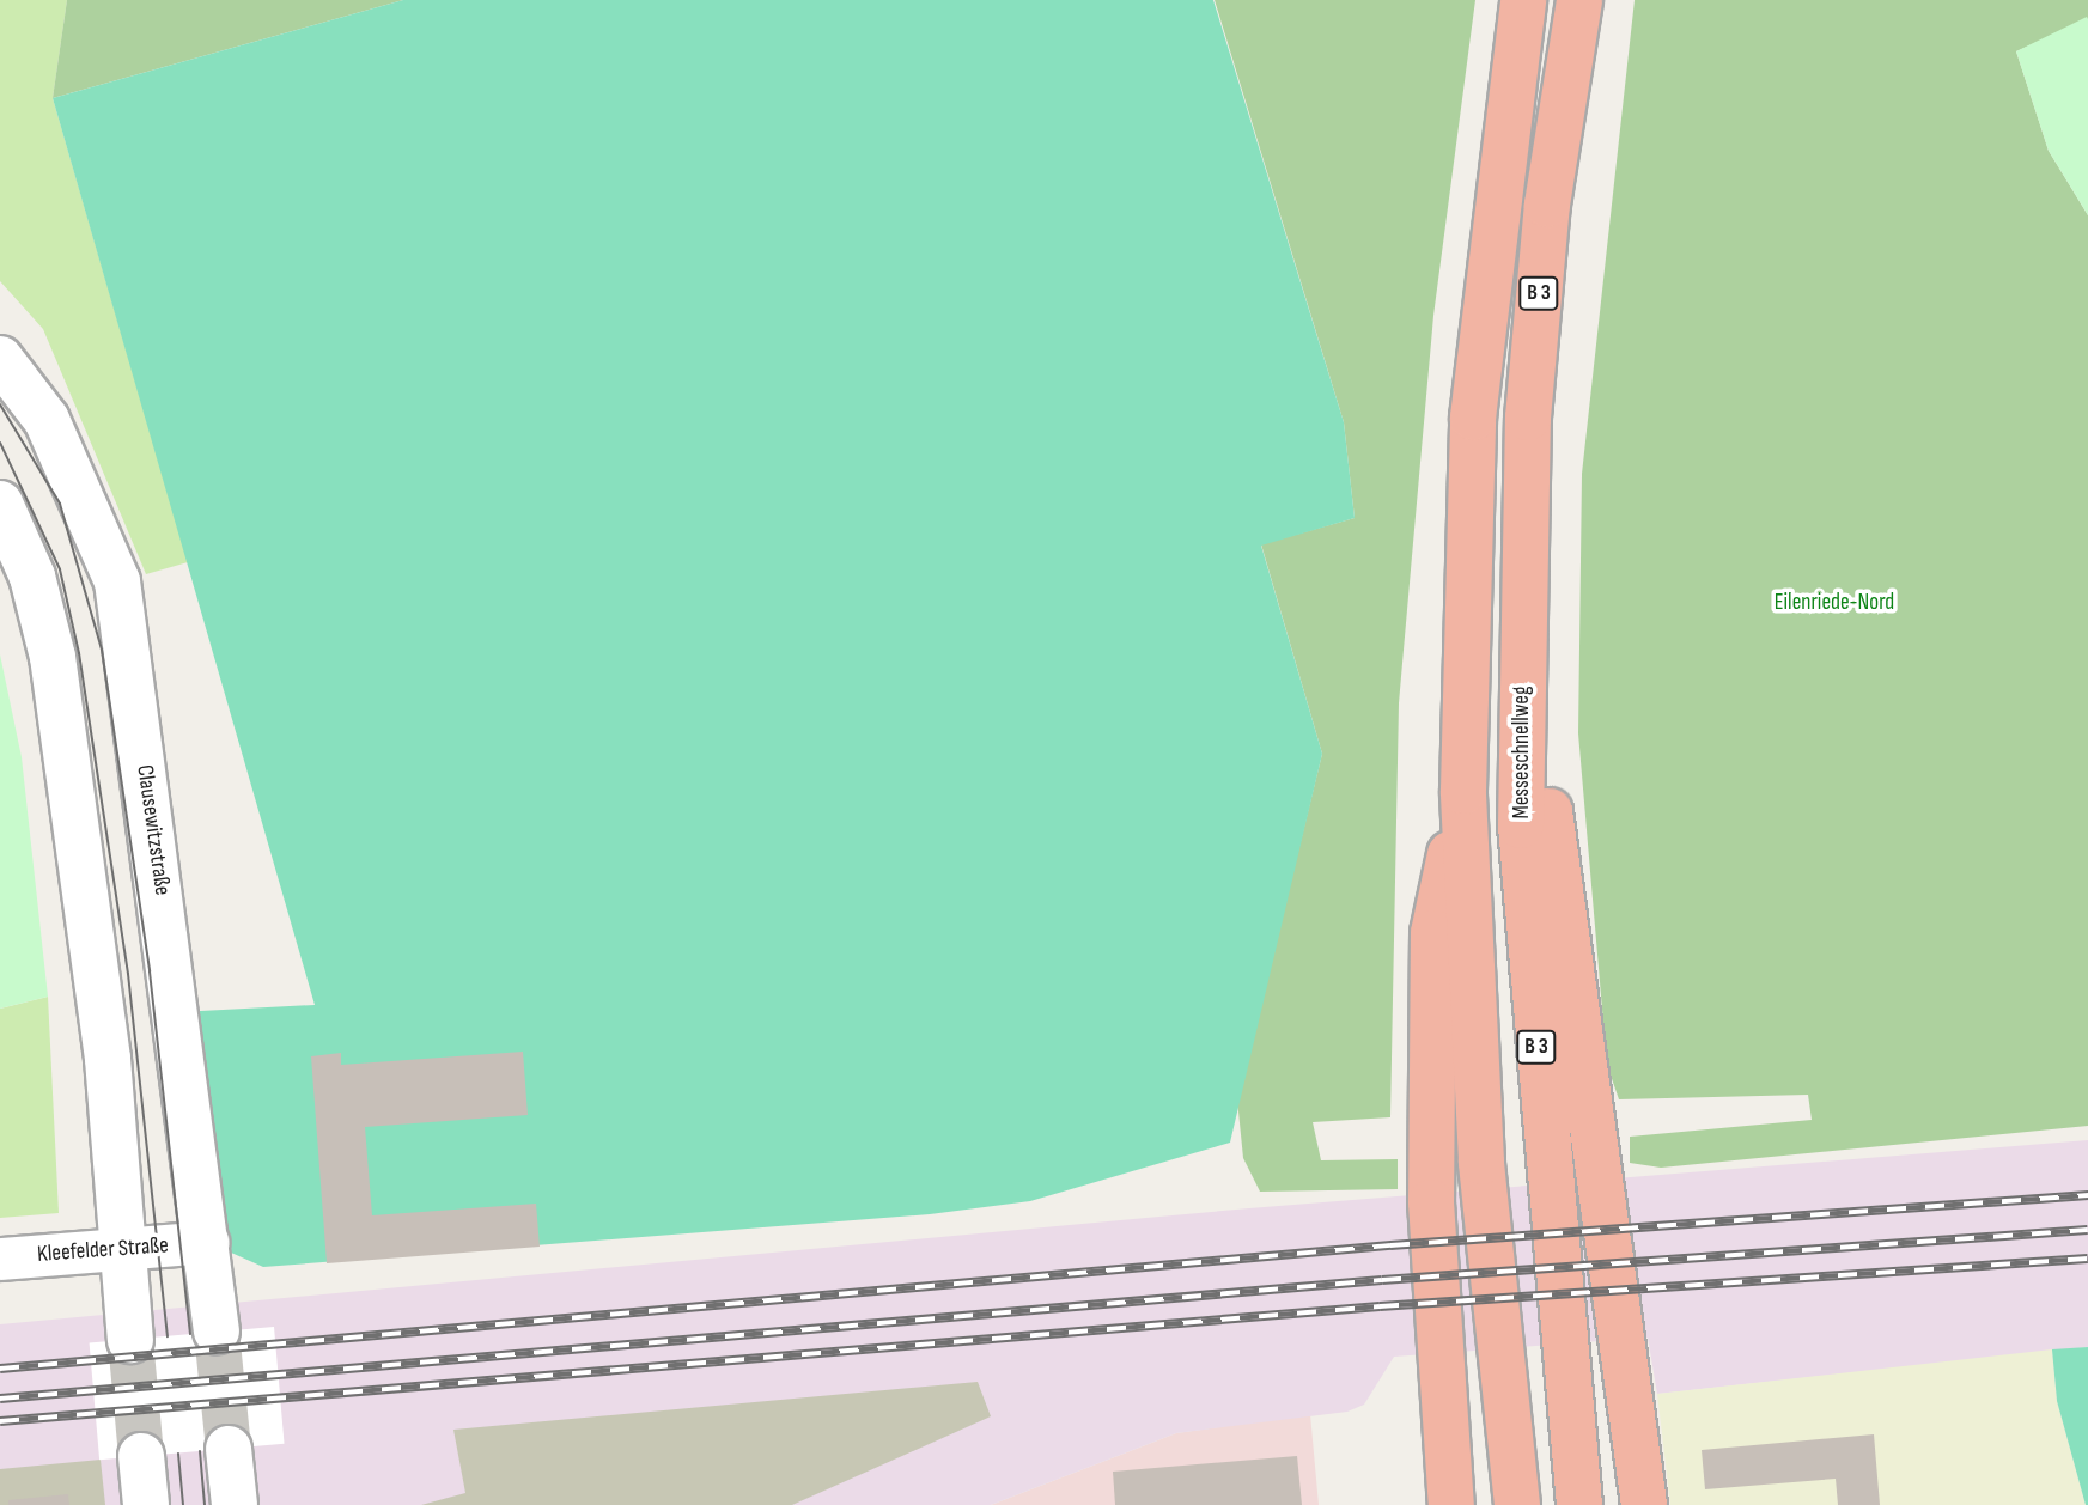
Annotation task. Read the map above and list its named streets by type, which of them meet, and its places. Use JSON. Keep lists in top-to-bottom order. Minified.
{"streets":{"highway":["B 3","Messeschnellweg"],"street":["Clausewitzstraße","Kleefelder Straße"]},"crossings":[["Clausewitzstraße","Kleefelder Straße"]],"parks":["Eilenriede-Nord"]}
